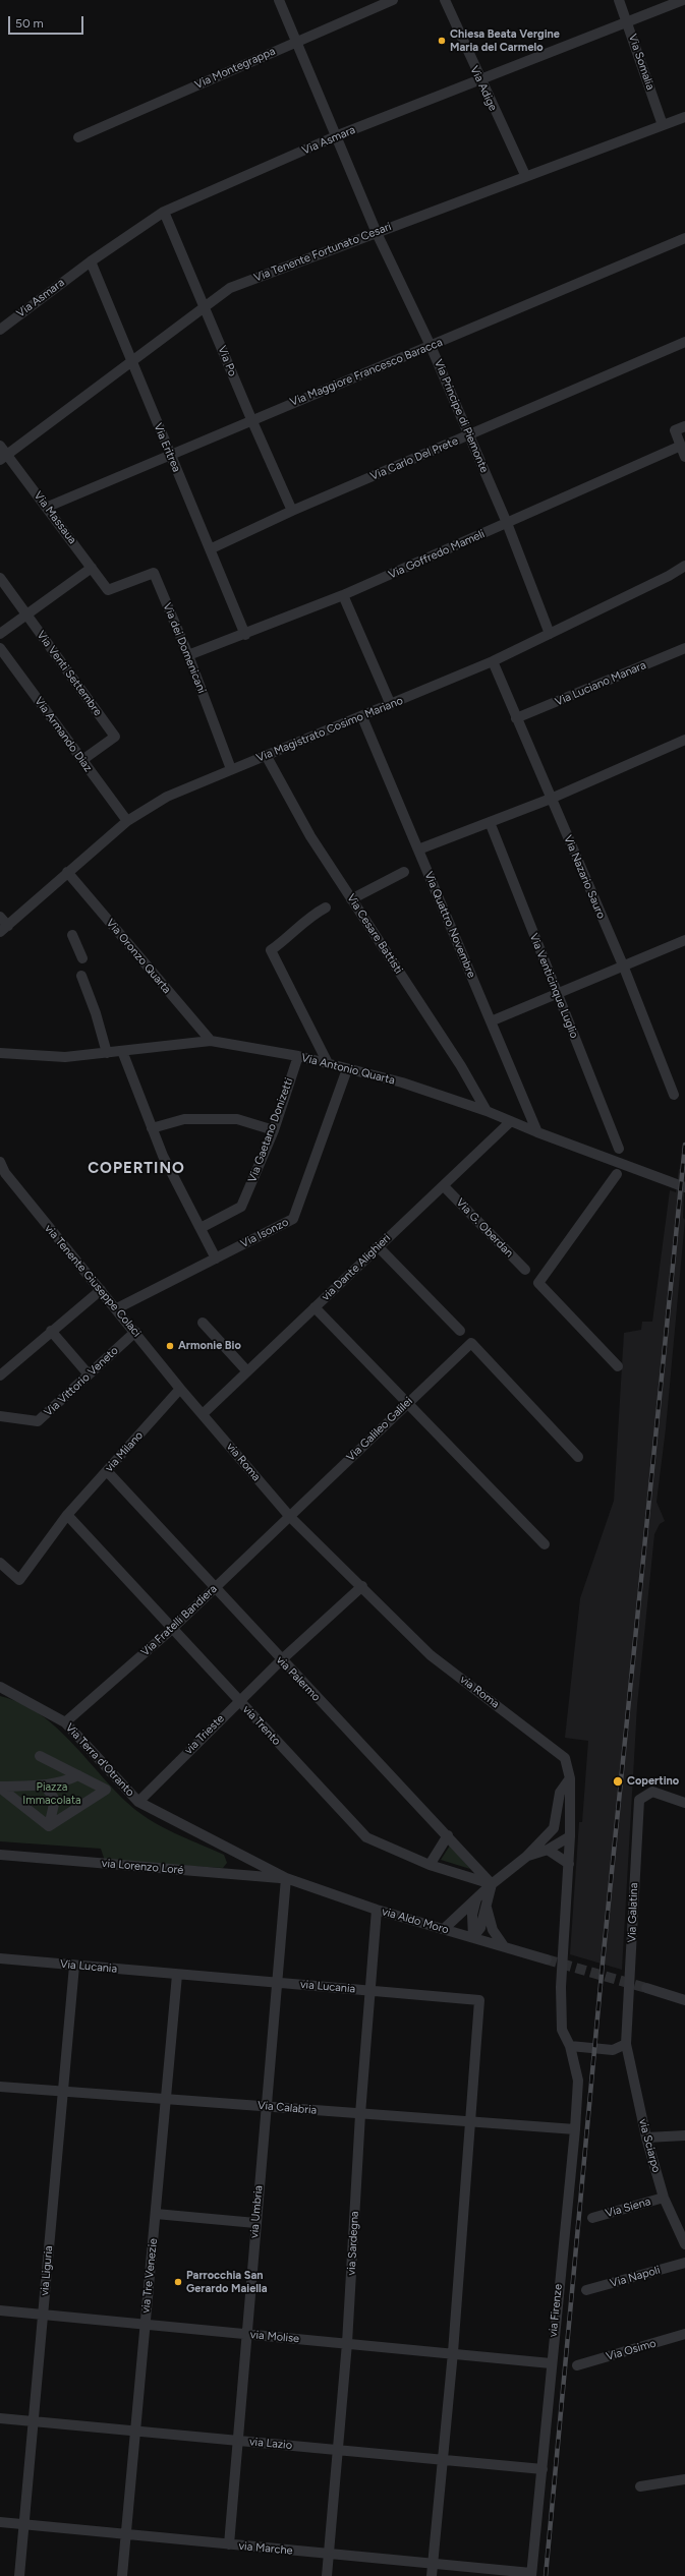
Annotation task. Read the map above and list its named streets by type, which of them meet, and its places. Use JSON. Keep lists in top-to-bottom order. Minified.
{"streets":{"street":["Via Somalia","Via Montegrappa","Via Adige","Via Asmara","Via Tenente Fortunato Cesari","Via Po","Via Maggiore Francesco Baracca","Via Principe di Piemonte","Via Eritrea","Via Carlo Del Prete","Via Massaua","Via Goffredo Mameli","Via dei Domenicani","Via Venti Settembre","Via Luciano Manara","Via Magistrato Cosimo Mariano","Via Armando Diaz","Via Nazario Sauro","Via Quattro Novembre","Via Cesare Battisti","Via Oronzo Quarta","Via Venticinque Luglio","Via Antonio Quarta","Via Gaetano Donizetti","Via G. Oberdan","Via Isonzo","via Dante Alighieri","via Tenente Giuseppe Colaci","Via Vittorio Veneto","Via Galileo Galilei","via Milano","via Roma","Via Fratelli Bandiera","via Palermo","via Trento","via Trieste","Via Terra d'Otranto","via Lorenzo Loré","Via Galatina","via Aldo Moro","Via Lucania","via Lucania","Via Calabria","via Sciarpo","Via Siena","via Umbria","via Sardegna","via Liguria","via Tre Venezie","Via Napoli","via Firenze","via Molise","Via Osimo","via Lazio","via Marche"]},"crossings":[["Via Somalia","Via Asmara"],["Via Somalia","Via Tenente Fortunato Cesari"],["Via Montegrappa","Via Principe di Piemonte"],["Via Adige","Via Asmara"],["Via Adige","Via Tenente Fortunato Cesari"],["Via Asmara","Via Po"],["Via Asmara","Via Principe di Piemonte"],["Via Asmara","Via Eritrea"],["Via Tenente Fortunato Cesari","Via Po"],["Via Tenente Fortunato Cesari","Via Principe di Piemonte"],["Via Tenente Fortunato Cesari","Via Eritrea"],["Via Tenente Fortunato Cesari","Via Massaua"],["Via Po","Via Maggiore Francesco Baracca"],["Via Po","Via Carlo Del Prete"],["Via Maggiore Francesco Baracca","Via Principe di Piemonte"],["Via Maggiore Francesco Baracca","Via Eritrea"],["Via Maggiore Francesco Baracca","Via Massaua"],["Via Principe di Piemonte","Via Carlo Del Prete"],["Via Principe di Piemonte","Via Goffredo Mameli"],["Via Principe di Piemonte","Via Magistrato Cosimo Mariano"],["Via Eritrea","Via Carlo Del Prete"],["Via Eritrea","Via Goffredo Mameli"],["Via Massaua","Via dei Domenicani"],["Via Goffredo Mameli","Via dei Domenicani"],["Via dei Domenicani","Via Magistrato Cosimo Mariano"],["Via Venti Settembre","Via Armando Diaz"],["Via Luciano Manara","Via Nazario Sauro"],["Via Magistrato Cosimo Mariano","Via Armando Diaz"],["Via Magistrato Cosimo Mariano","Via Nazario Sauro"],["Via Magistrato Cosimo Mariano","Via Quattro Novembre"],["Via Magistrato Cosimo Mariano","Via Cesare Battisti"],["Via Magistrato Cosimo Mariano","Via Oronzo Quarta"],["Via Quattro Novembre","Via Antonio Quarta"],["Via Cesare Battisti","Via Antonio Quarta"],["Via Oronzo Quarta","Via Antonio Quarta"],["Via Antonio Quarta","Via Gaetano Donizetti"],["Via Antonio Quarta","Via Isonzo"],["Via Antonio Quarta","via Dante Alighieri"],["Via G. Oberdan","via Dante Alighieri"],["Via Isonzo","via Tenente Giuseppe Colaci"],["via Dante Alighieri","via Roma"],["via Tenente Giuseppe Colaci","Via Vittorio Veneto"],["via Tenente Giuseppe Colaci","via Milano"],["via Tenente Giuseppe Colaci","via Roma"],["Via Galileo Galilei","via Roma"],["Via Galileo Galilei","Via Fratelli Bandiera"],["via Milano","via Roma"],["via Milano","via Palermo"],["via Milano","via Trento"],["via Roma","Via Fratelli Bandiera"],["via Roma","via Trieste"],["via Roma","via Firenze"],["Via Fratelli Bandiera","via Palermo"],["Via Fratelli Bandiera","via Trento"],["Via Fratelli Bandiera","Via Terra d'Otranto"],["via Palermo","via Trento"],["via Palermo","via Trieste"],["via Trento","via Trieste"],["via Trieste","Via Terra d'Otranto"],["Via Terra d'Otranto","via Lorenzo Loré"],["Via Terra d'Otranto","via Aldo Moro"],["Via Terra d'Otranto","via Umbria"],["via Lorenzo Loré","via Aldo Moro"],["via Lorenzo Loré","via Umbria"],["Via Galatina","via Sciarpo"],["via Aldo Moro","via Umbria"],["via Aldo Moro","via Sardegna"],["Via Lucania","via Lucania"],["Via Lucania","via Liguria"],["Via Lucania","via Tre Venezie"],["via Lucania","Via Calabria"],["via Lucania","via Umbria"],["via Lucania","via Sardegna"],["via Lucania","via Tre Venezie"],["Via Calabria","via Umbria"],["Via Calabria","via Sardegna"],["Via Calabria","via Liguria"],["Via Calabria","via Tre Venezie"],["Via Calabria","via Firenze"],["via Sciarpo","Via Siena"],["via Umbria","via Molise"],["via Umbria","via Lazio"],["via Umbria","via Marche"],["via Sardegna","via Molise"],["via Sardegna","via Lazio"],["via Sardegna","via Marche"],["via Liguria","via Molise"],["via Liguria","via Lazio"],["via Liguria","via Marche"],["via Tre Venezie","via Molise"],["via Tre Venezie","via Lazio"],["via Tre Venezie","via Marche"],["via Firenze","via Molise"],["via Firenze","via Lazio"],["via Firenze","via Marche"]],"districts":["COPERTINO"],"parks":["Piazza Immacolata"],"places":["Chiesa Beata Vergine Maria del Carmelo","Armonie Bio","Copertino","Parrocchia San Gerardo Maiella"],"scale_bar":"50 m"}
